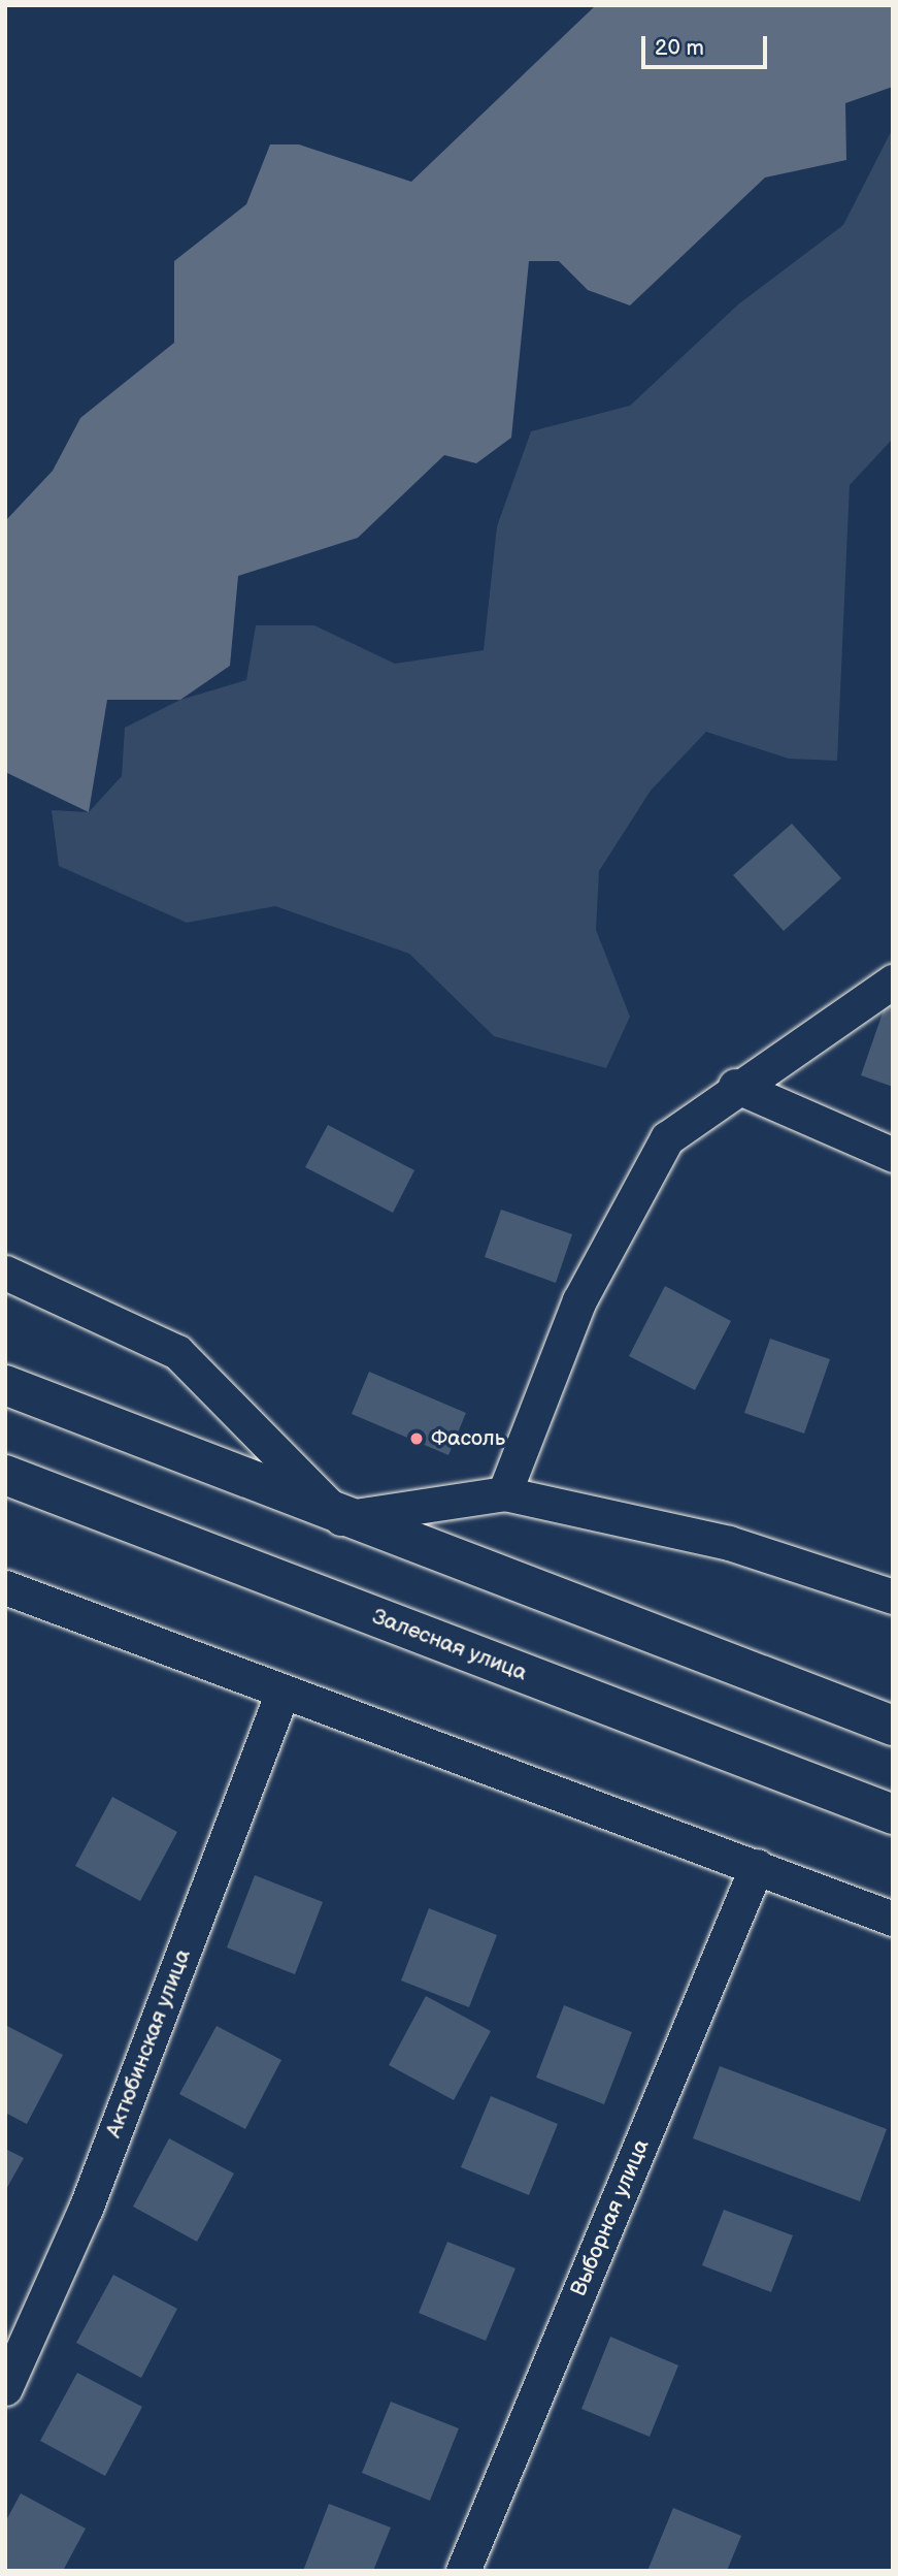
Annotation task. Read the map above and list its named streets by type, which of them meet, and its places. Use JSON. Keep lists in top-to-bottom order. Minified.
{"streets":{"main road":["Залесная улица"],"street":["Актюбинская улица","Выборная улица"]},"places":["Фасоль"],"scale_bar":"20 m"}
